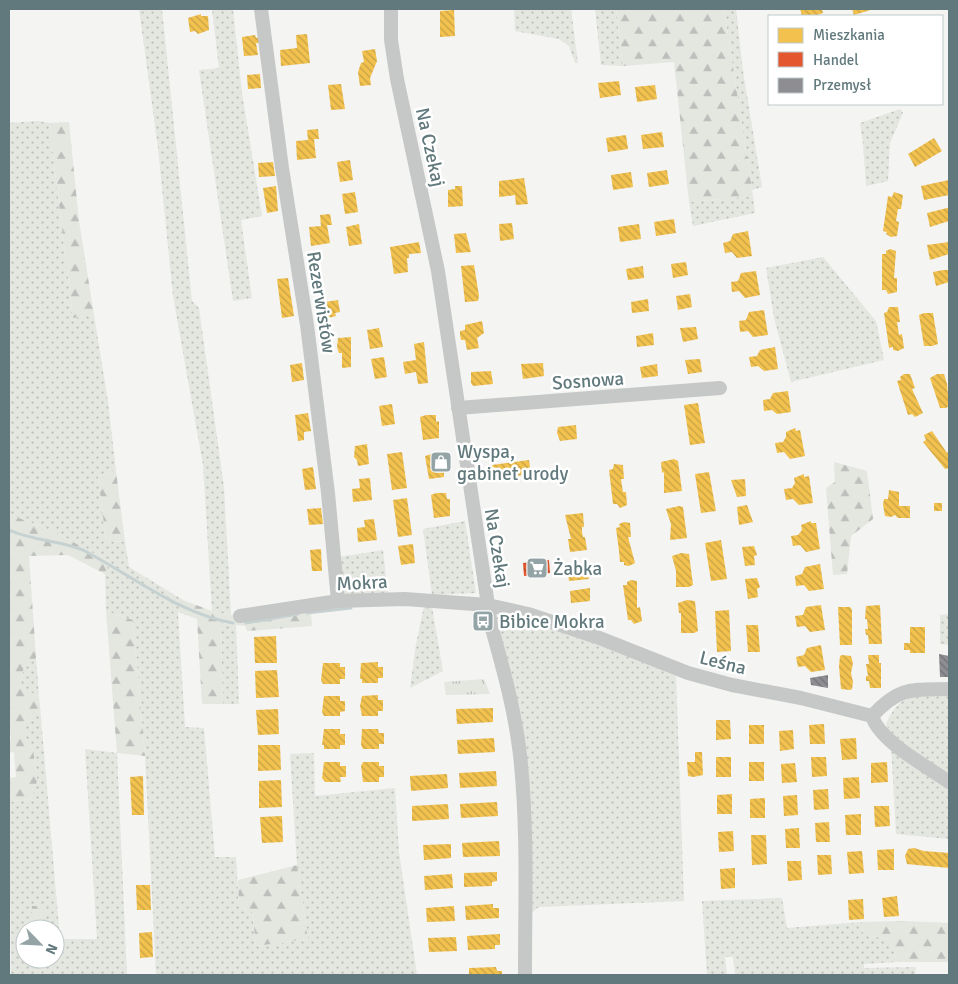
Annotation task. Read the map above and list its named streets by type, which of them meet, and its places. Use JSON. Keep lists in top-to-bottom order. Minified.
{"streets":{"street":["Na Czekaj","Rezerwistów","Sosnowa","Mokra","Leśna"]},"crossings":[["Na Czekaj","Sosnowa"],["Na Czekaj","Mokra"],["Na Czekaj","Leśna"],["Rezerwistów","Mokra"],["Mokra","Leśna"]],"places":{"shop":["Wyspa, gabinet urody"],"supermarket":["Żabka"],"bus stop":["Bibice Mokra"]},"legend":["Mieszkania","Handel","Przemysł"],"north":"bottom right"}
